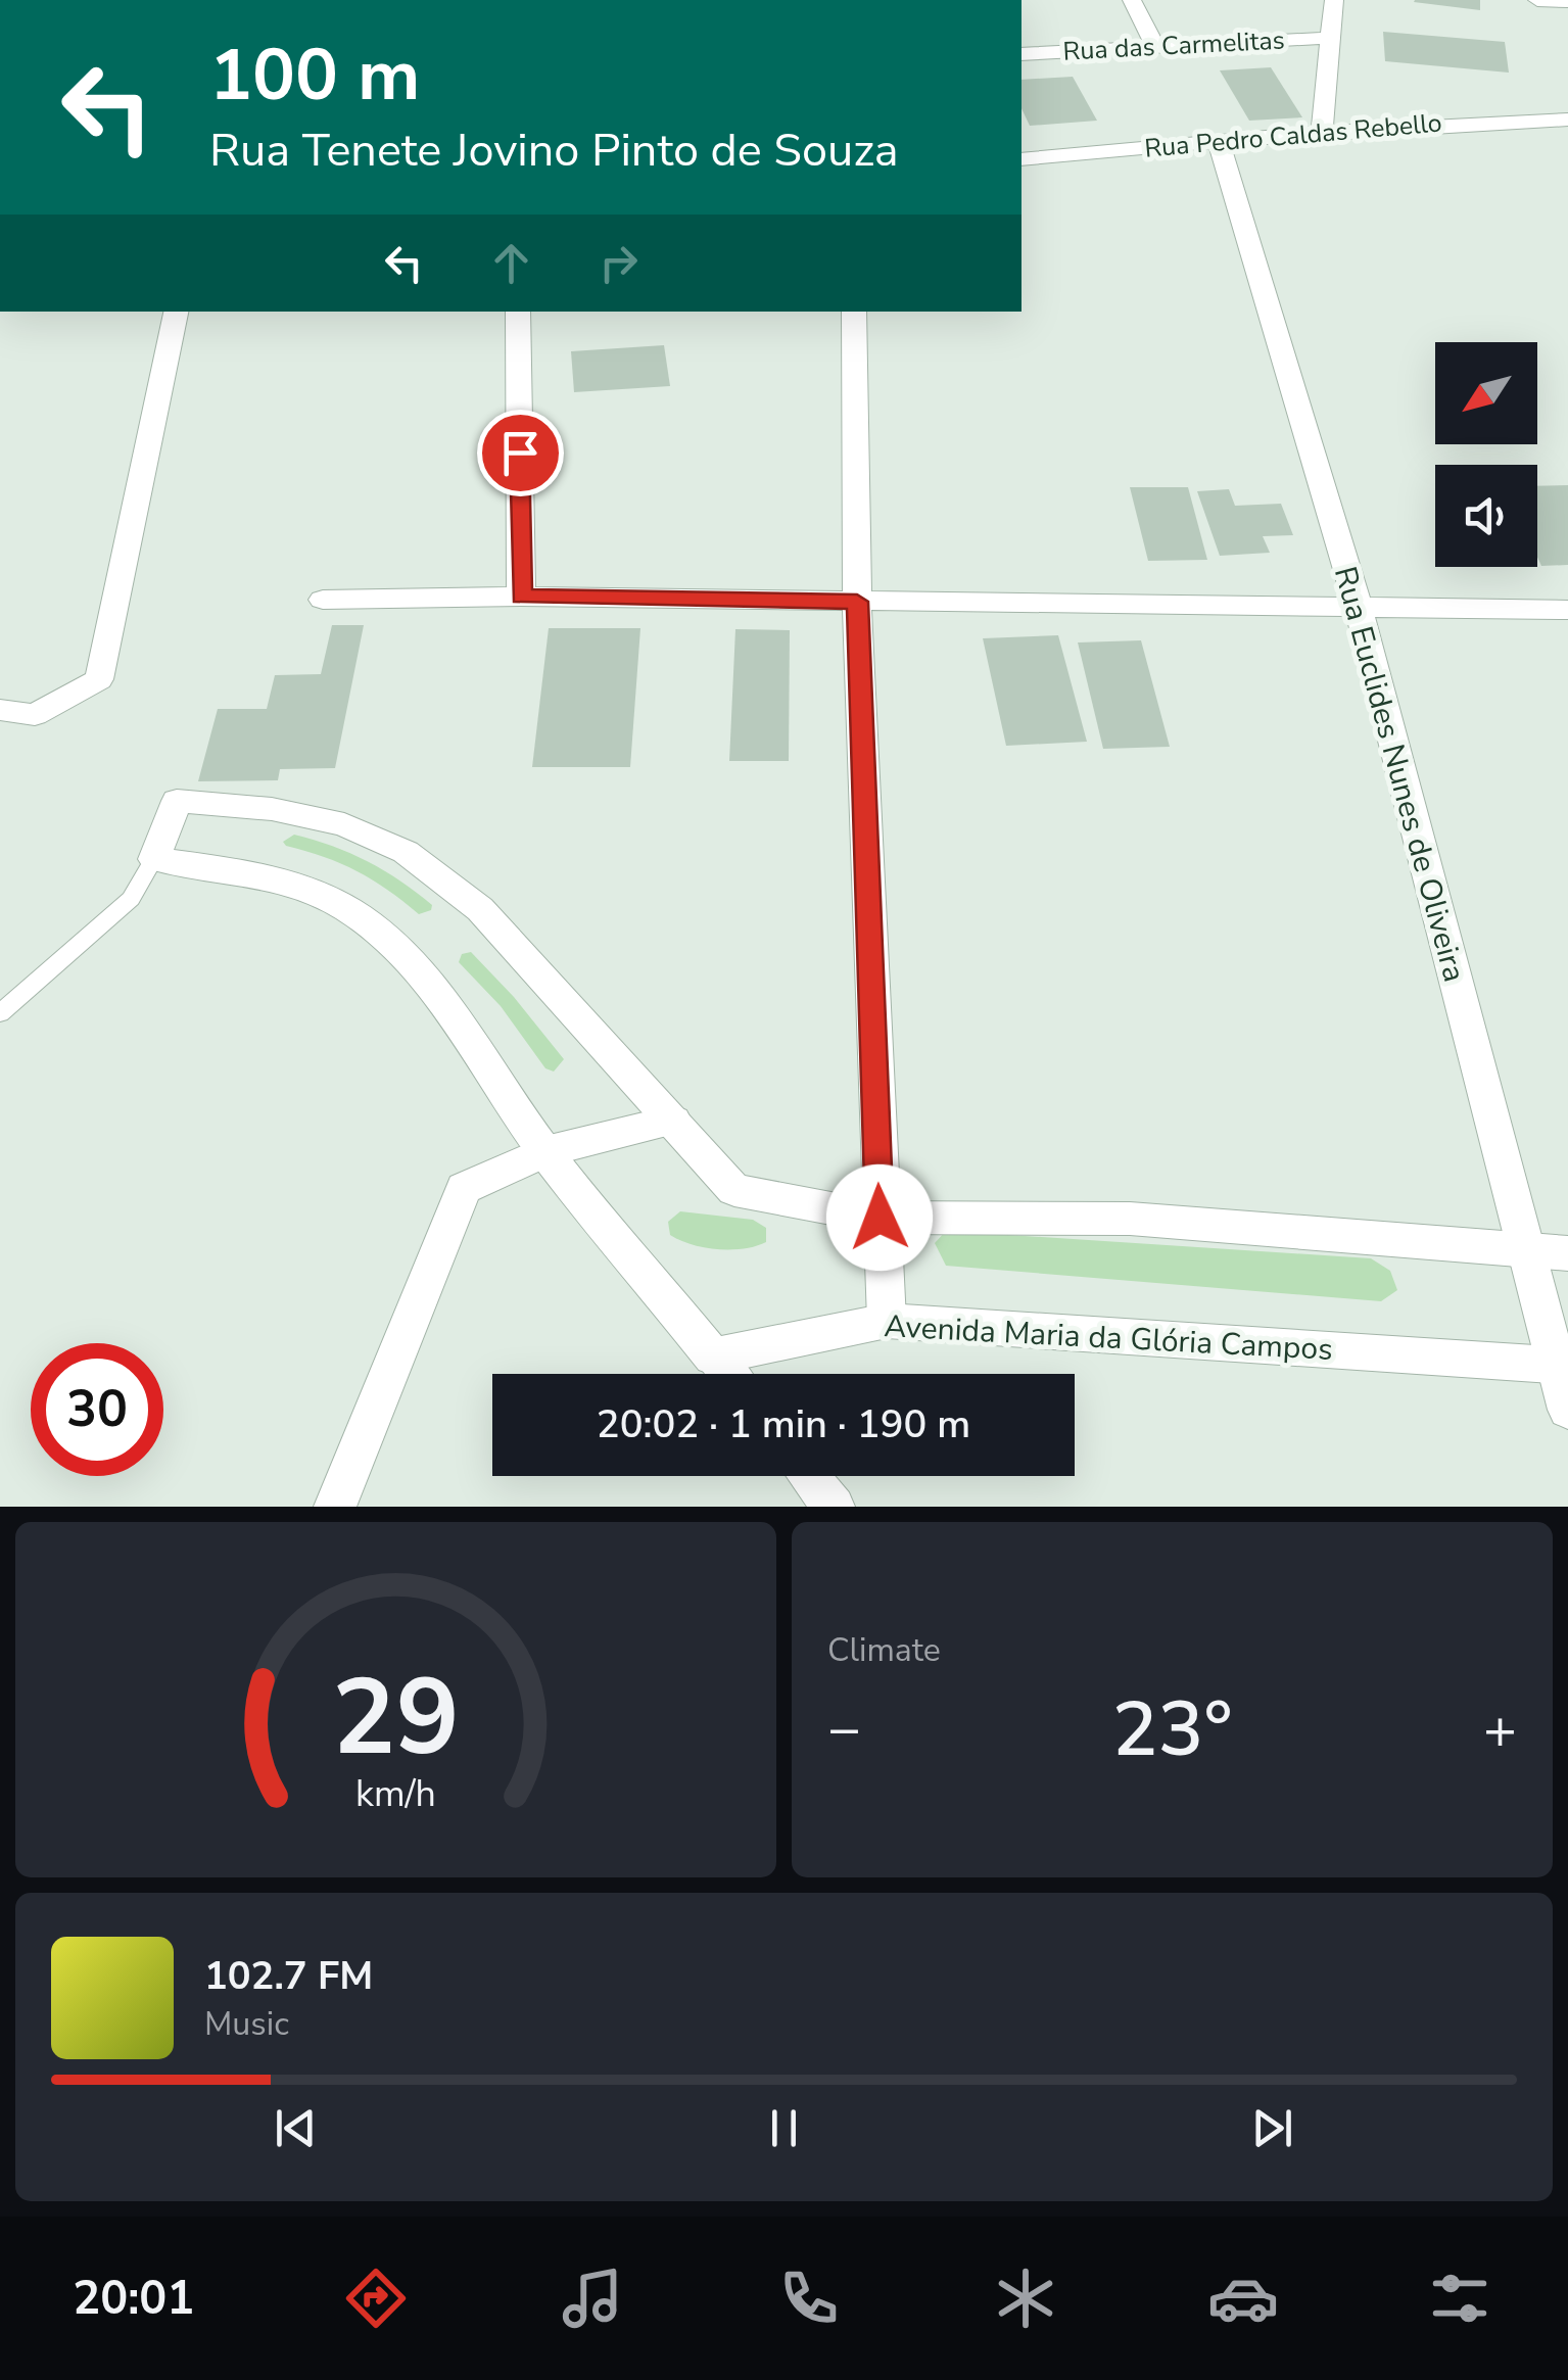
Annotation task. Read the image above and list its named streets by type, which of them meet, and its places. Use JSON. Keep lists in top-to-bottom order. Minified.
{"streets":{"street":["Rua das Carmelitas","Rua Pedro Caldas Rebello","Rua Euclides Nunes de Oliveira","Avenida Maria da Glória Campos"]},"crossings":[["Rua Pedro Caldas Rebello","Rua Euclides Nunes de Oliveira"],["Rua Euclides Nunes de Oliveira","Avenida Maria da Glória Campos"]],"north":"bottom left","page":{"turn":["100 m","Rua Tenete Jovino Pinto de Souza"],"limit":"30","trip":"20:02 · 1 min · 190 m","tile":"Climate","heat":["−","23°","+"],"song":["102.7 FM","Music"],"tabs":"20:01","gauge":["29","km/h"]}}
